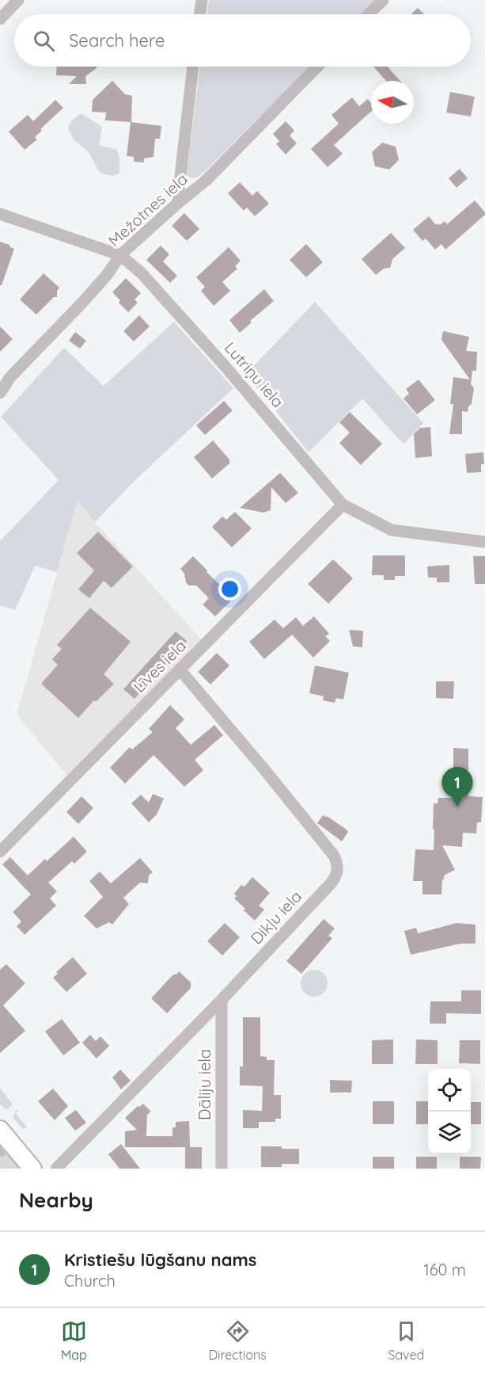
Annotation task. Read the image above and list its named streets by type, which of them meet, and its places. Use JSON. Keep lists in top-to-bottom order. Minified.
{"streets":{"street":["Mežotnes iela","Lutriņu iela","Līves iela","Dikļu iela","Dāliju iela"]},"crossings":[["Mežotnes iela","Lutriņu iela"],["Lutriņu iela","Līves iela"],["Līves iela","Dikļu iela"],["Dikļu iela","Dāliju iela"]],"north":"left","page":{"search":"Search here","pins":"1","heading":"Nearby","list":[{"mark":"1","name":"Kristiešu lūgšanu nams","note":"Church","value":"160 m"}],"nav":["Map","Directions","Saved"]}}
